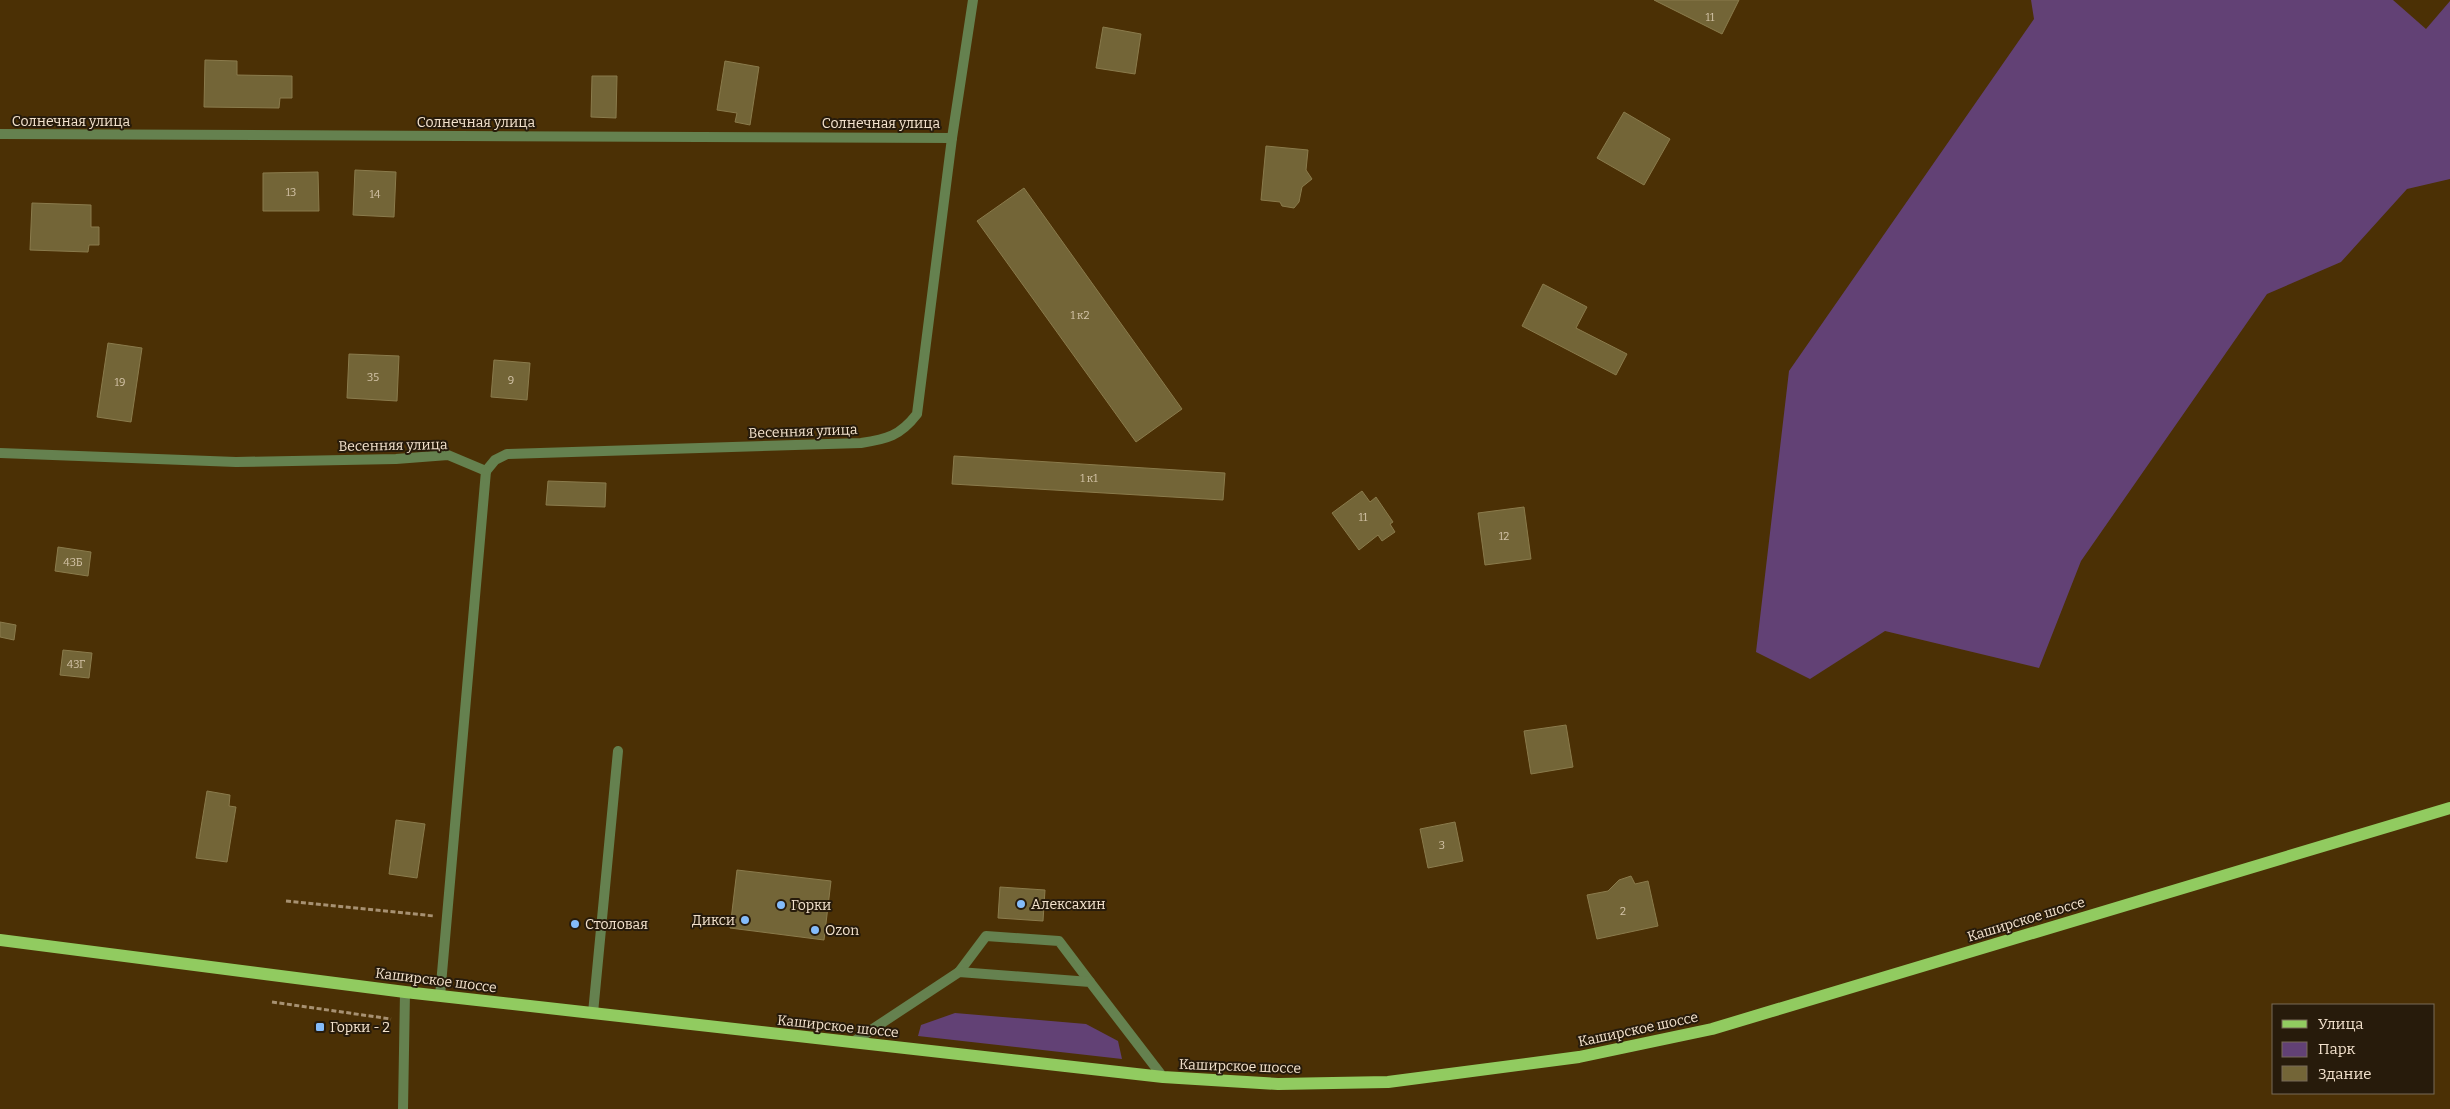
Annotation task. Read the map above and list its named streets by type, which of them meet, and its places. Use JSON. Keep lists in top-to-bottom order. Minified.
{"streets":{"main road":["Каширское шоссе"],"street":["Солнечная улица","Весенняя улица"]},"crossings":[["Солнечная улица","Весенняя улица"]],"places":{"other":["Алексахин","Горки","Дикси","Столовая","Ozon"],"transit":["Горки - 2"]},"house_numbers":["11","13","14","1 к2","35","9","19","1 к1","11","12","43Б","43Г","3","2"],"legend":["Улица","Парк","Здание"]}
